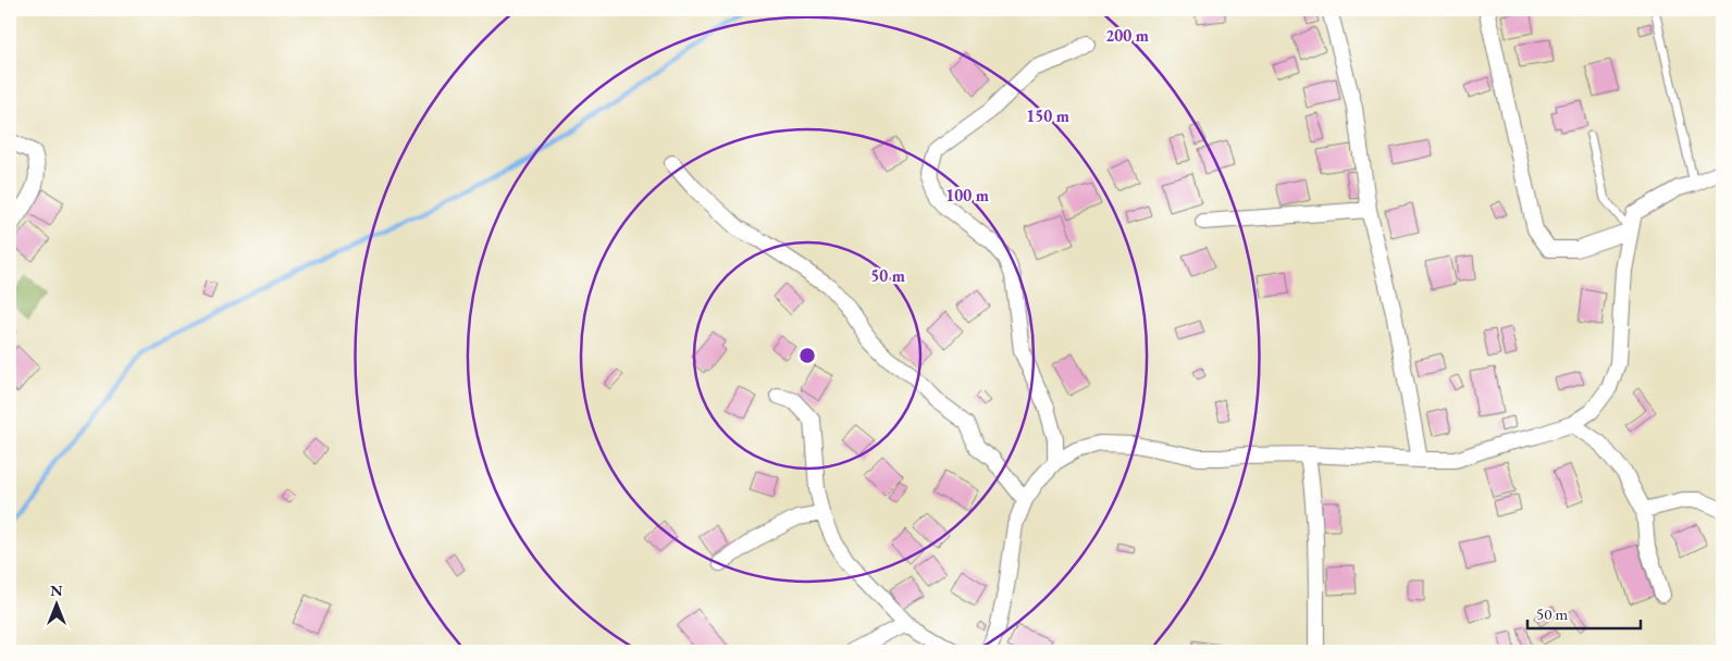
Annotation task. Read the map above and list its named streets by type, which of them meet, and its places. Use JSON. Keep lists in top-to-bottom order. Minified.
{"scale_bar":"50 m","north":"top","rings":["200 m","150 m","100 m","50 m"]}
